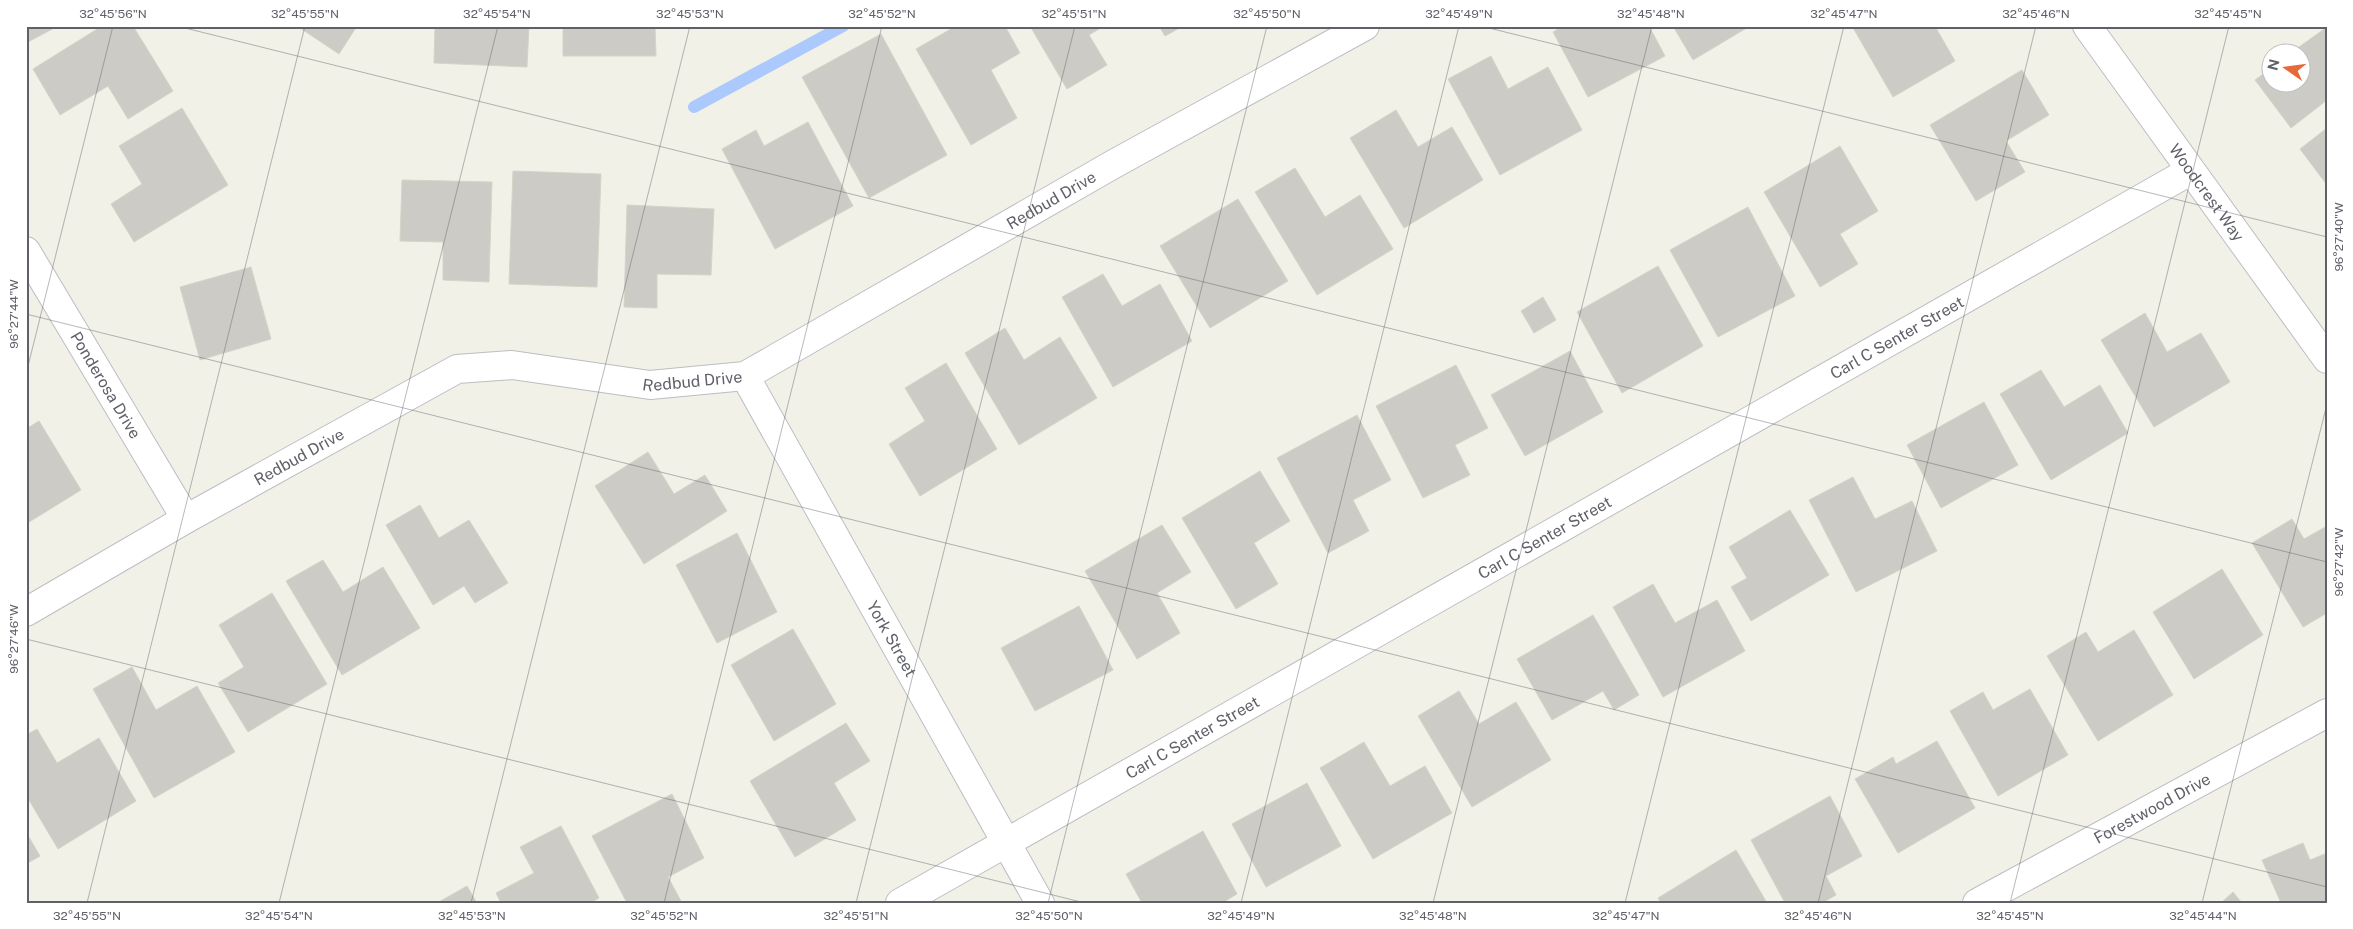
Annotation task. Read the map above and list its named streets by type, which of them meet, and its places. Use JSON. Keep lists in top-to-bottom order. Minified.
{"streets":{"street":["Woodcrest Way","Redbud Drive","Carl C Senter Street","Ponderosa Drive","York Street","Forestwood Drive"]},"crossings":[["Woodcrest Way","Carl C Senter Street"],["Redbud Drive","Ponderosa Drive"],["Redbud Drive","York Street"],["Carl C Senter Street","York Street"]],"north":"left","coordinates":["32°45'56\"N","32°45'55\"N","32°45'54\"N","32°45'53\"N","32°45'52\"N","32°45'51\"N","32°45'50\"N","32°45'49\"N","32°45'48\"N","32°45'47\"N","32°45'46\"N","32°45'45\"N","96°27'40\"W","96°27'44\"W","96°27'42\"W","96°27'46\"W","32°45'44\"N"]}
